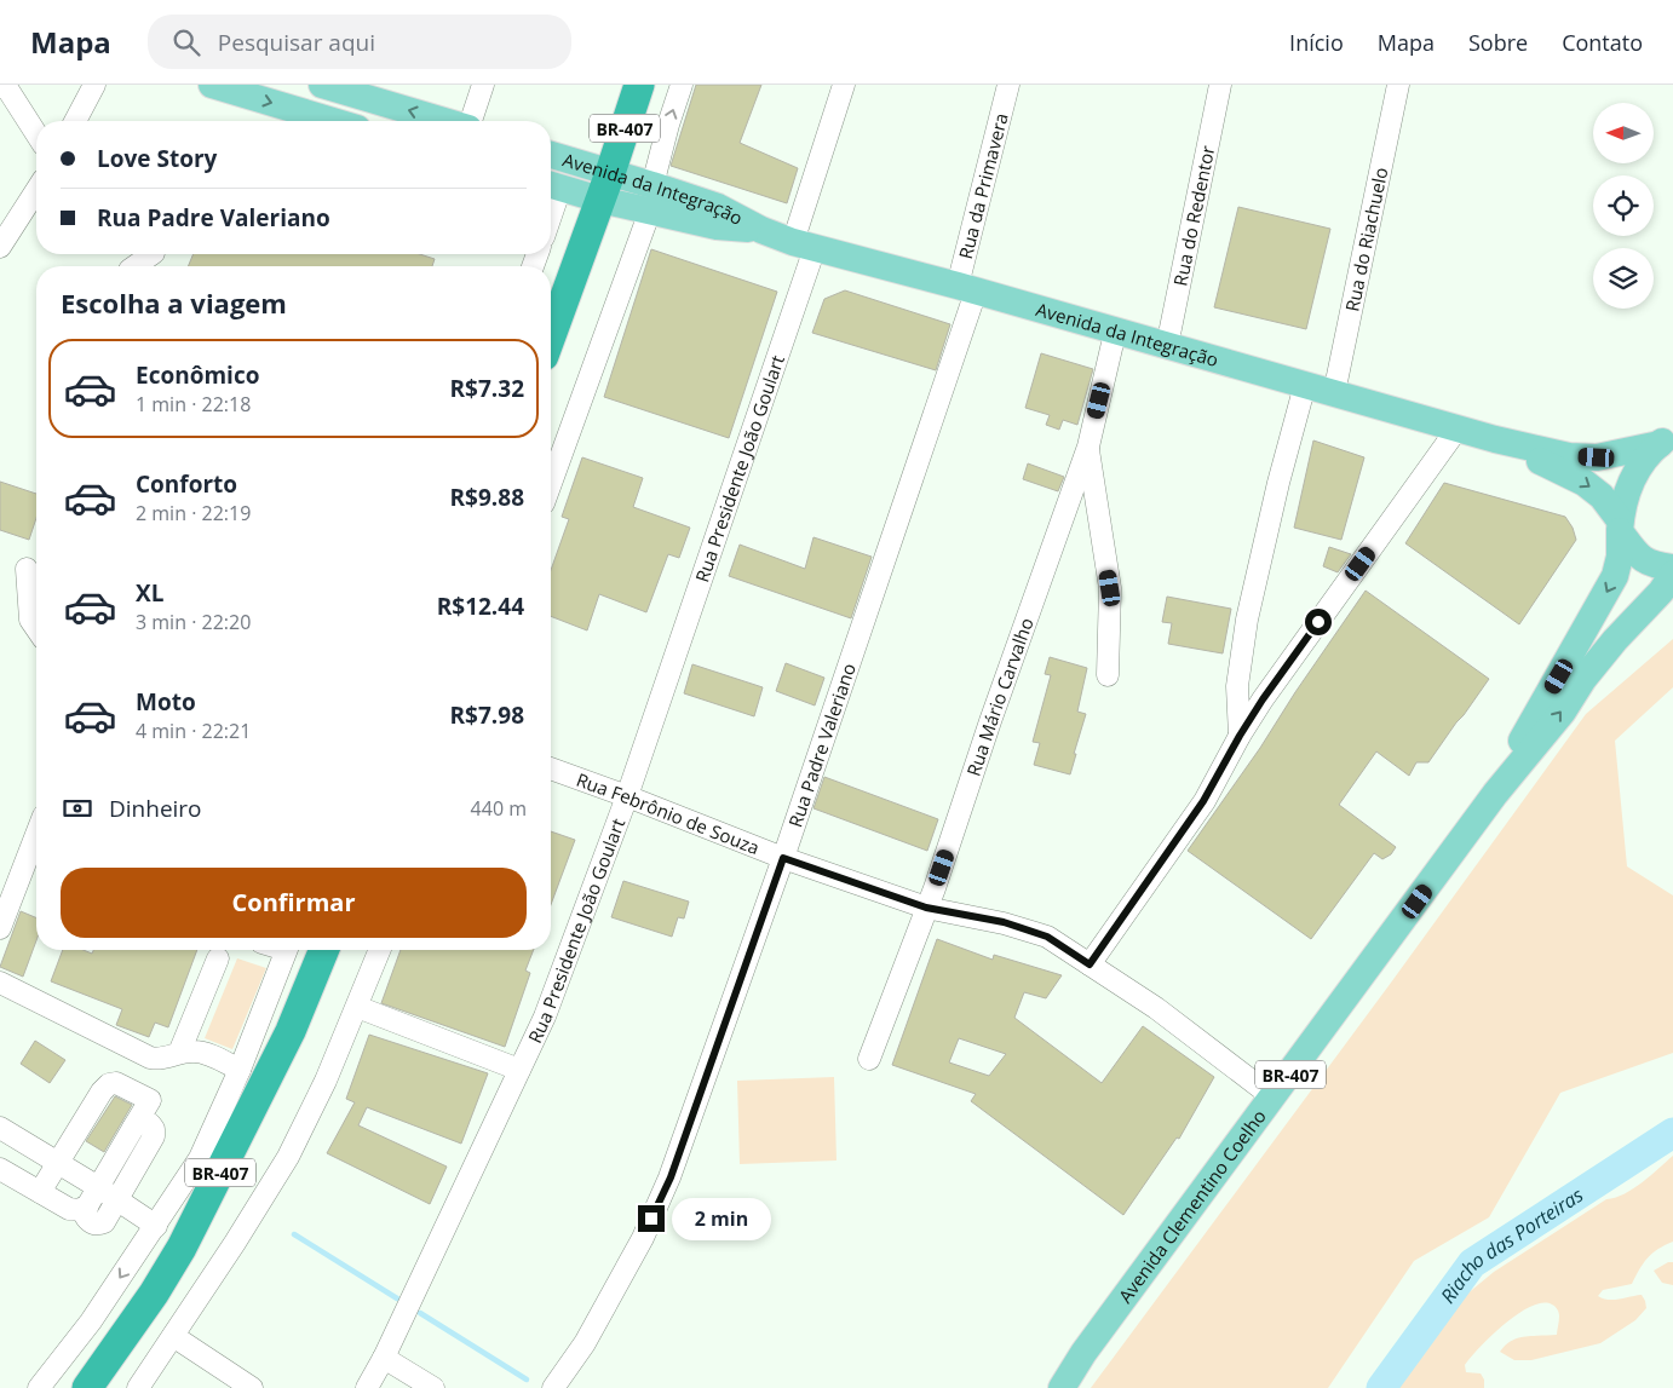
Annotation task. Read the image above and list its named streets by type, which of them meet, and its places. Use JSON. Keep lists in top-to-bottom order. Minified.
{"streets":{"highway":["BR-407"],"main road":["Avenida da Integração","Avenida Clementino Coelho"],"street":["Rua da Primavera","Rua do Redentor","Rua do Riachuelo","Rua Presidente João Goulart","Rua Mário Carvalho","Rua Padre Valeriano","Rua Febrônio de Souza"]},"crossings":[["BR-407","Avenida da Integração"],["Rua da Primavera","Avenida da Integração"],["Rua da Primavera","Rua Padre Valeriano"],["Avenida da Integração","Rua do Redentor"],["Avenida da Integração","Rua do Riachuelo"],["Avenida da Integração","Rua Presidente João Goulart"],["Avenida da Integração","Rua Mário Carvalho"],["Avenida da Integração","Rua Padre Valeriano"],["Avenida da Integração","Avenida Clementino Coelho"],["Rua Presidente João Goulart","Rua Febrônio de Souza"],["Rua Mário Carvalho","Rua Febrônio de Souza"],["Rua Padre Valeriano","Rua Febrônio de Souza"],["Rua Febrônio de Souza","Avenida Clementino Coelho"]],"water":["Riacho das Porteiras"],"north":"left","page":{"header":"Mapa","search":"Pesquisar aqui","nav":["Início","Mapa","Sobre","Contato"],"banner":["Love Story","Rua Padre Valeriano"],"heading":"Escolha a viagem","list":[{"name":"Econômico","note":"1 min · 22:18","value":"R$7.32"},{"name":"Conforto","note":"2 min · 22:19","value":"R$9.88"},{"name":"XL","note":"3 min · 22:20","value":"R$12.44"},{"name":"Moto","note":"4 min · 22:21","value":"R$7.98"}],"pay":["Dinheiro","440 m"],"buttons":"Confirmar","bubble":"2 min"}}
